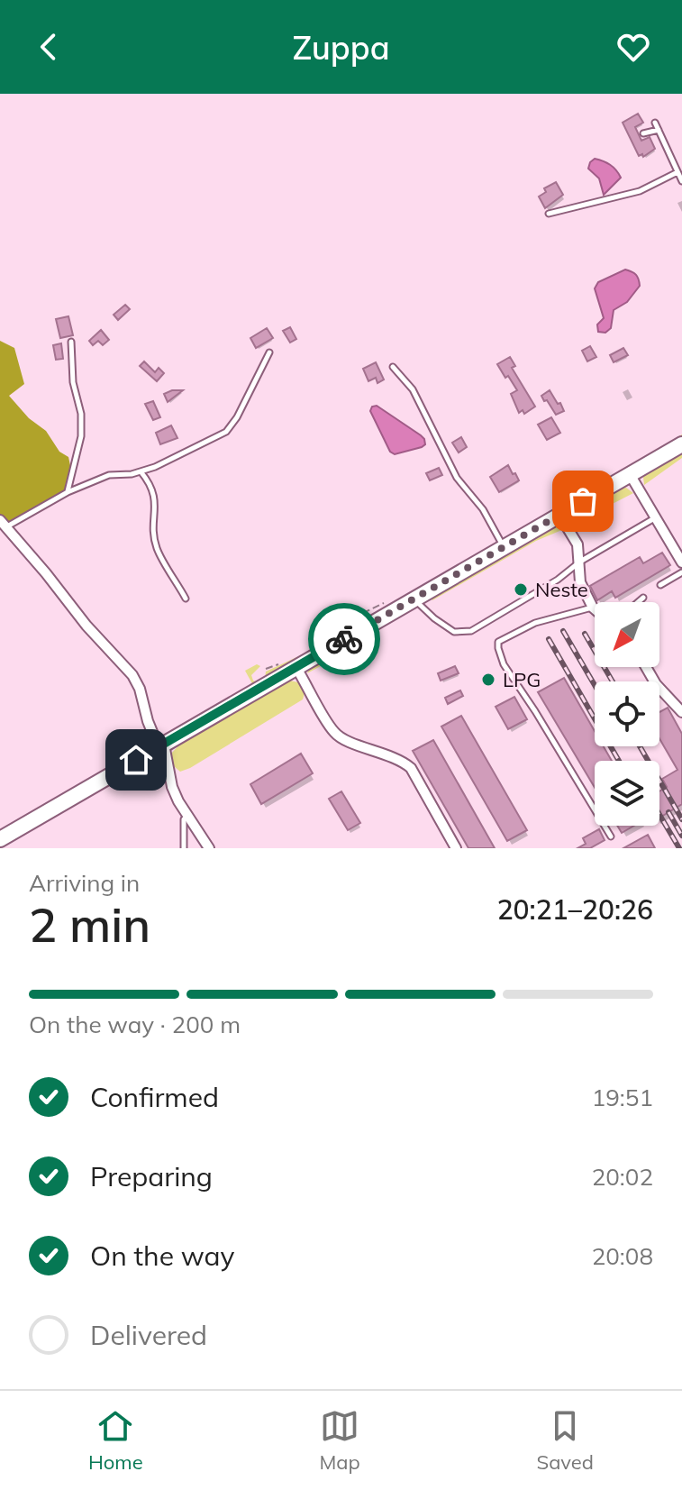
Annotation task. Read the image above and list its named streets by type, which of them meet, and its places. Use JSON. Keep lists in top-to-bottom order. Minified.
{"places":["Neste","LPG"],"north":"bottom left","page":{"header":"Zuppa","heading":["2 min","Arriving in","20:21–20:26"],"bar":"On the way · 200 m","list":[["Confirmed","19:51"],["Preparing","20:02"],["On the way","20:08"],"Delivered"],"tabs":["Home","Map","Saved"]}}
